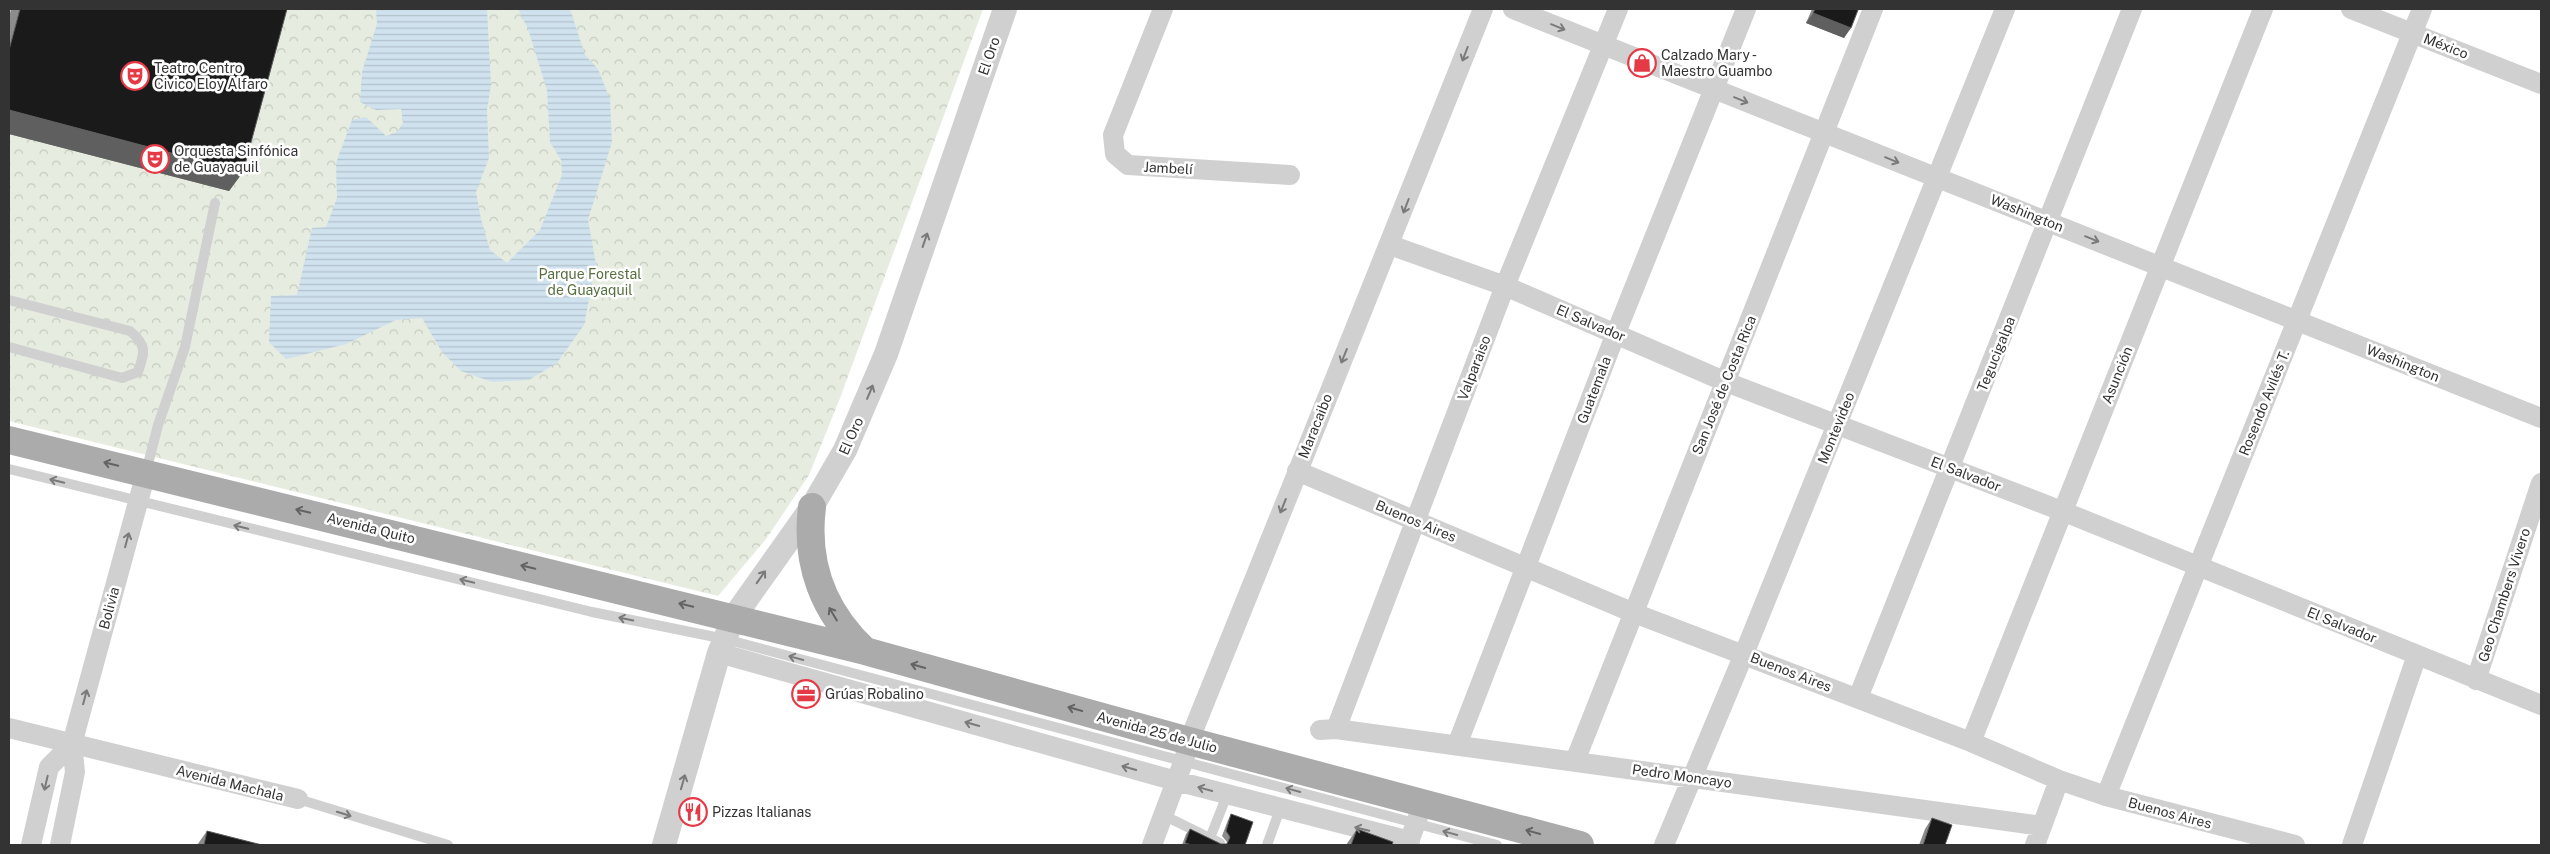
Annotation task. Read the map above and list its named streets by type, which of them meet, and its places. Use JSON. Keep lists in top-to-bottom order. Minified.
{"streets":{"main road":["Avenida Quito","Avenida 25 de Julio"],"street":["México","El Oro","Jambelí","Washington","El Salvador","Tegucigalpa","Valparaiso","Asunción","San José de Costa Rica","Guatemala","Rosendo Avilés T.","Maracaibo","Montevideo","Buenos Aires","Geo Chambers Vivero","Bolivia","Pedro Moncayo","Avenida Machala"]},"crossings":[["México","Rosendo Avilés T."],["El Oro","Avenida Quito"],["El Oro","Avenida 25 de Julio"],["Washington","Tegucigalpa"],["Washington","Valparaiso"],["Washington","Asunción"],["Washington","San José de Costa Rica"],["Washington","Guatemala"],["Washington","Rosendo Avilés T."],["Washington","Montevideo"],["El Salvador","Tegucigalpa"],["El Salvador","Valparaiso"],["El Salvador","Asunción"],["El Salvador","San José de Costa Rica"],["El Salvador","Guatemala"],["El Salvador","Rosendo Avilés T."],["El Salvador","Maracaibo"],["El Salvador","Montevideo"],["El Salvador","Geo Chambers Vivero"],["Tegucigalpa","Buenos Aires"],["Valparaiso","Buenos Aires"],["Valparaiso","Pedro Moncayo"],["Asunción","Buenos Aires"],["San José de Costa Rica","Buenos Aires"],["San José de Costa Rica","Pedro Moncayo"],["Guatemala","Buenos Aires"],["Guatemala","Pedro Moncayo"],["Rosendo Avilés T.","Buenos Aires"],["Maracaibo","Buenos Aires"],["Maracaibo","Avenida 25 de Julio"],["Montevideo","Buenos Aires"],["Montevideo","Pedro Moncayo"],["Avenida Quito","Bolivia"],["Avenida Quito","Avenida 25 de Julio"],["Bolivia","Avenida Machala"]],"one_way":["El Oro","Washington","Maracaibo","Avenida Quito","Avenida 25 de Julio"],"parks":["Parque Forestal de Guayaquil"],"places":{"shop":["Calzado Mary - Maestro Guambo"],"theatre":["Teatro Centro Civico Eloy Alfaro","Orquesta Sinfónica de Guayaquil"],"office":["Grúas Robalino"],"restaurant":["Pizzas Italianas"]}}
